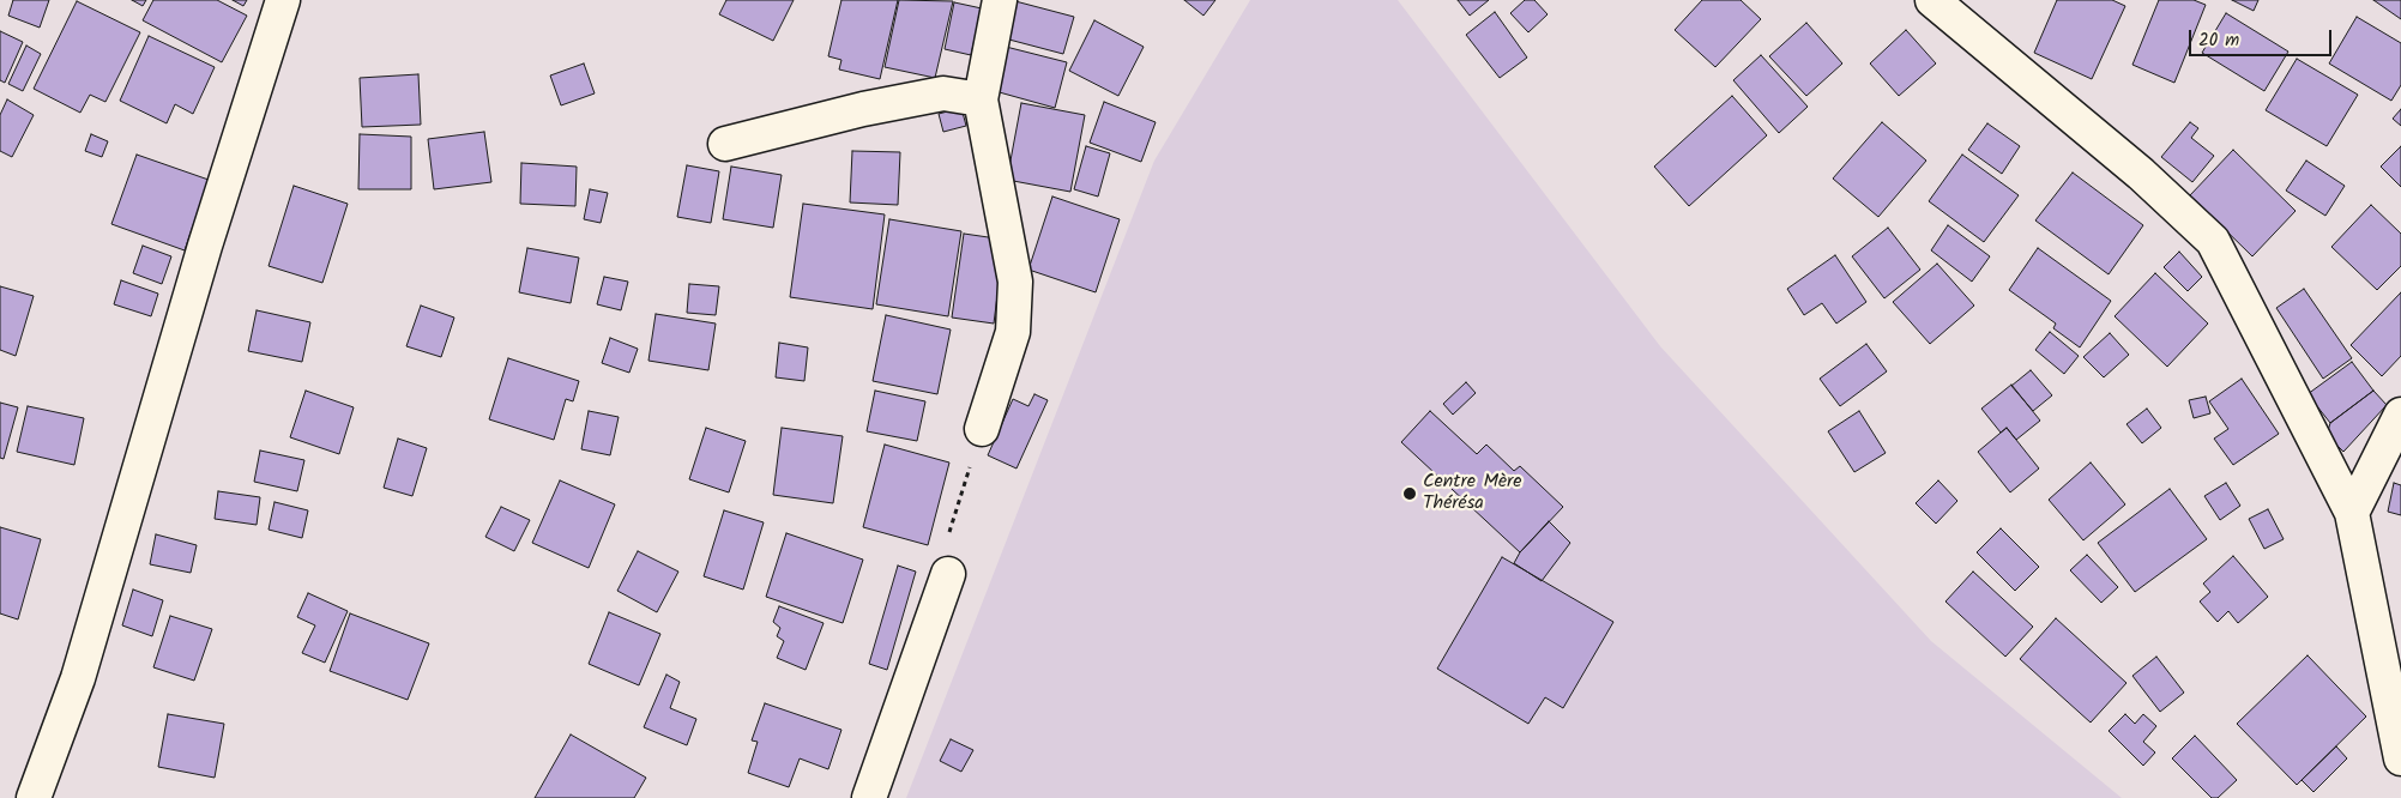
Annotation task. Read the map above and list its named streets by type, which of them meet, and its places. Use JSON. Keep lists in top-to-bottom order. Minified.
{"places":["Centre Mère Thérésa"],"scale_bar":"20 m"}
